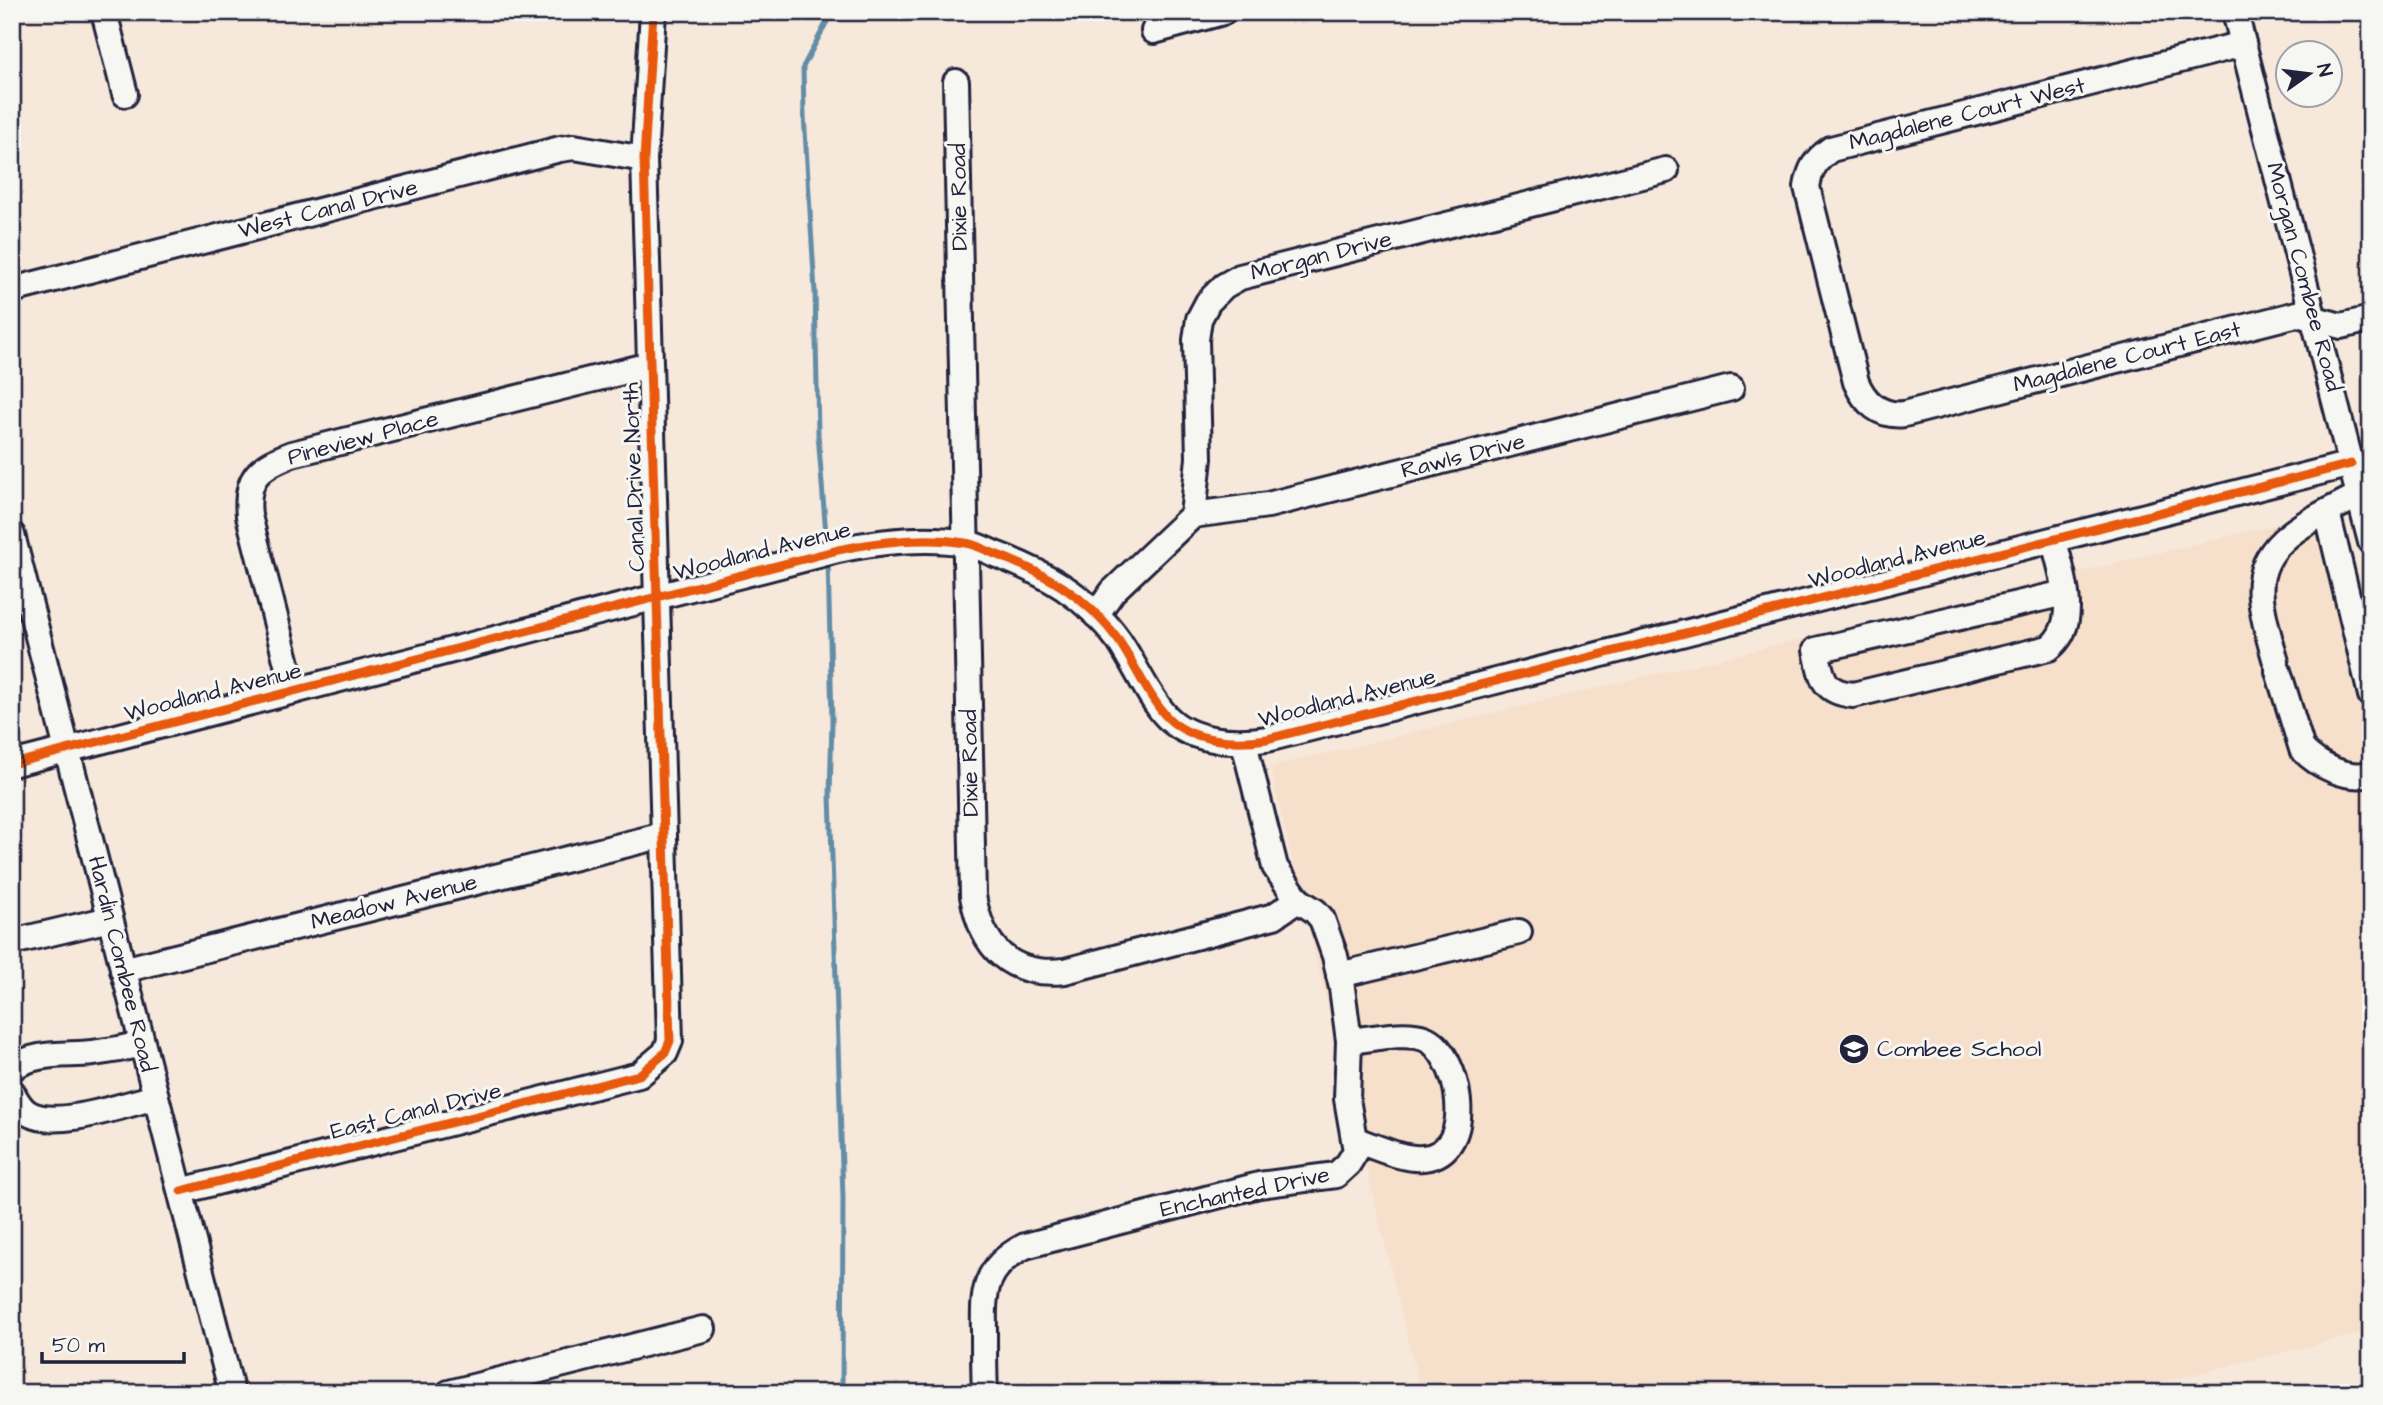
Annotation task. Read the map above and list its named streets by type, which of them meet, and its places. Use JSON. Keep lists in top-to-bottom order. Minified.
{"streets":{"street":["Magdalene Court West","Dixie Road","West Canal Drive","Morgan Drive","Morgan Combee Road","Magdalene Court East","Pineview Place","Rawls Drive","Canal Drive North","Woodland Avenue","Meadow Avenue","Hardin Combee Road","East Canal Drive","Enchanted Drive"]},"crossings":[["Magdalene Court West","Morgan Combee Road"],["Magdalene Court West","Magdalene Court East"],["Dixie Road","Woodland Avenue"],["West Canal Drive","Canal Drive North"],["Morgan Drive","Rawls Drive"],["Morgan Combee Road","Magdalene Court East"],["Morgan Combee Road","Woodland Avenue"],["Pineview Place","Canal Drive North"],["Pineview Place","Woodland Avenue"],["Canal Drive North","Woodland Avenue"],["Canal Drive North","Meadow Avenue"],["Canal Drive North","East Canal Drive"],["Woodland Avenue","Hardin Combee Road"],["Meadow Avenue","Hardin Combee Road"],["Hardin Combee Road","East Canal Drive"]],"places":{"school or university":["Combee School"]},"scale_bar":"50 m","north":"right"}
